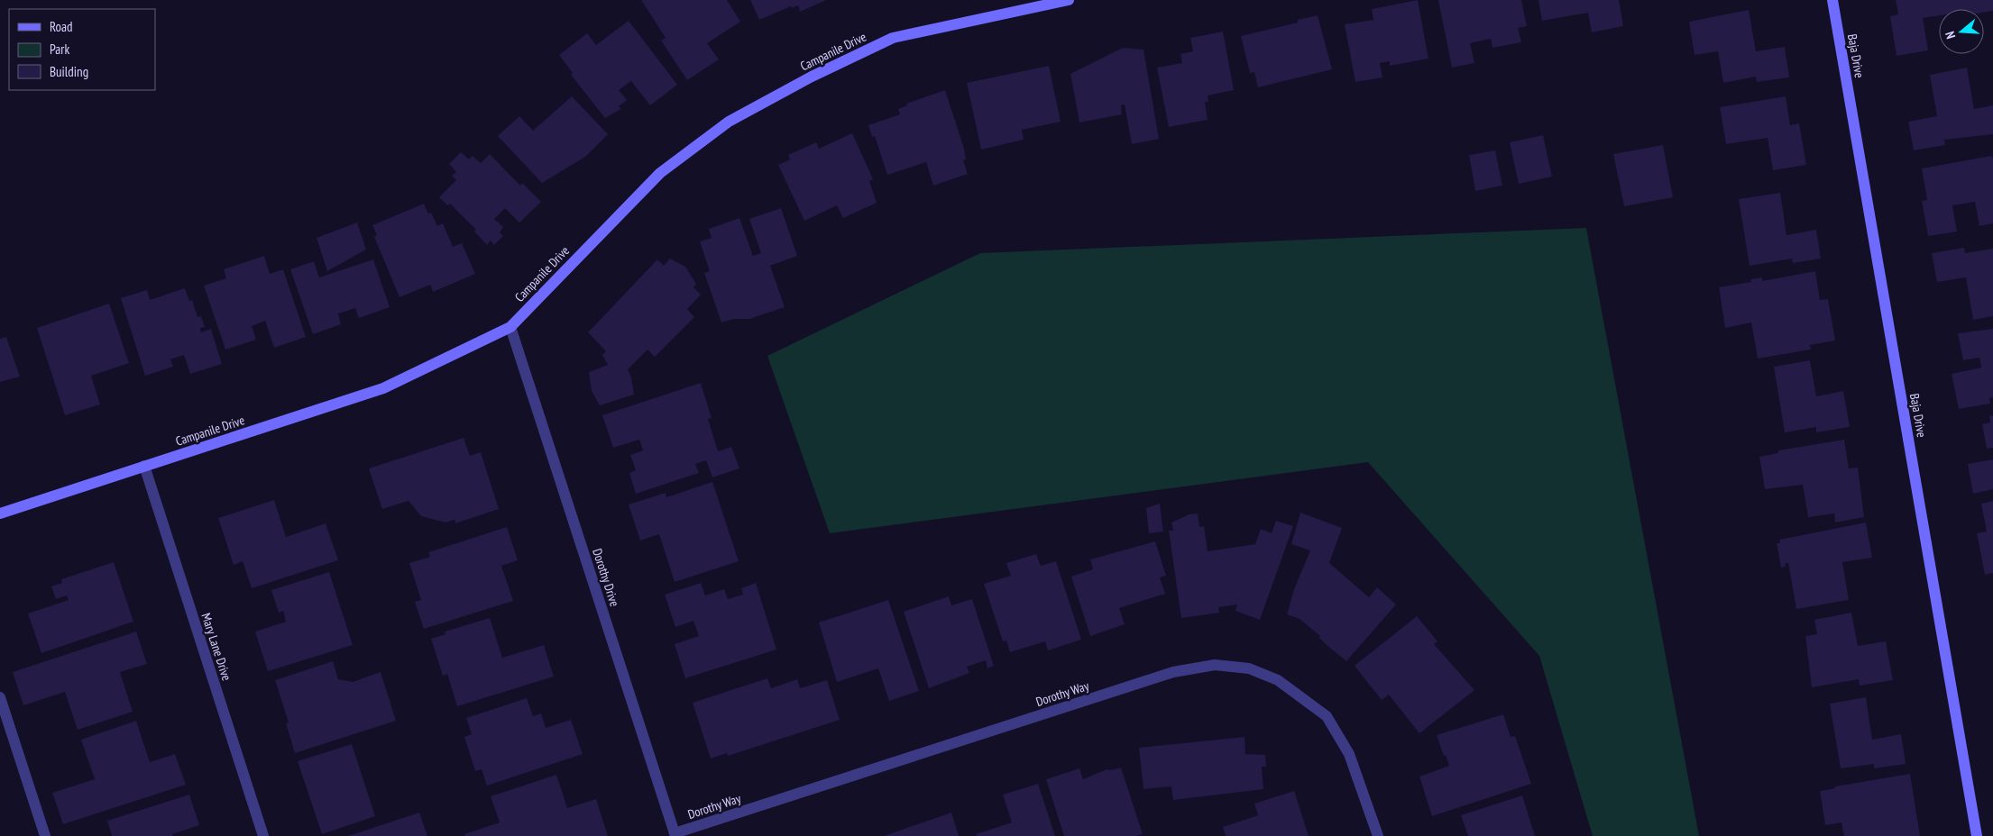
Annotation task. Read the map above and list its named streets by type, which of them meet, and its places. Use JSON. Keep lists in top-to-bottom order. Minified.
{"streets":{"street":["Campanile Drive","Baja Drive","Dorothy Drive","Mary Lane Drive","Dorothy Way"]},"crossings":[["Campanile Drive","Dorothy Drive"],["Campanile Drive","Mary Lane Drive"],["Dorothy Drive","Dorothy Way"]],"legend":["Road","Park","Building"],"north":"left"}
